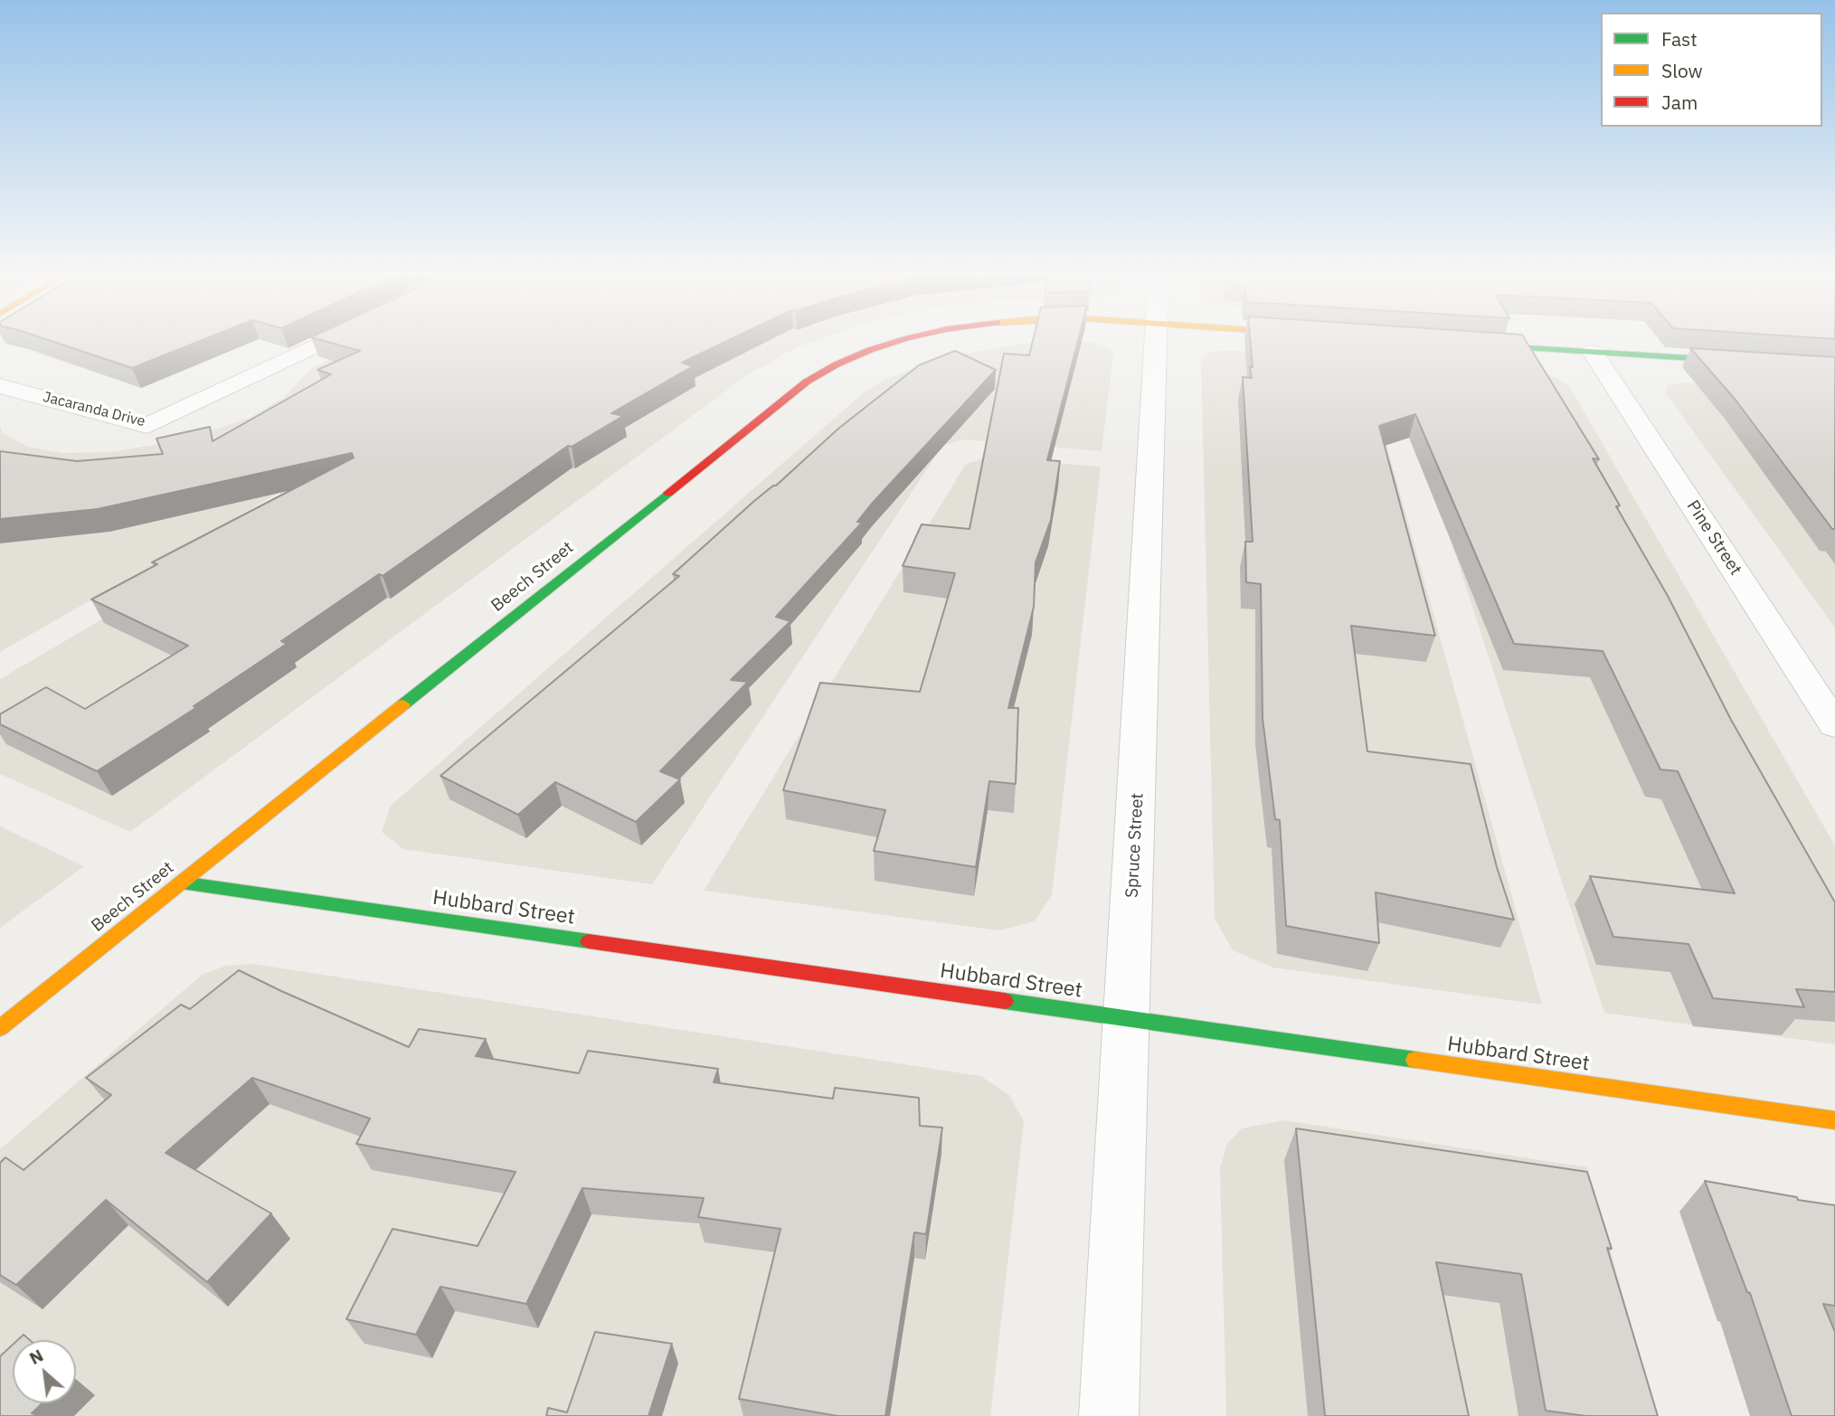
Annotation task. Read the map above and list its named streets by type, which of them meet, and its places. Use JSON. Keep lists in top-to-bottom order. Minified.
{"streets":{"street":["Jacaranda Drive","Pine Street","Beech Street","Spruce Street","Hubbard Street"]},"crossings":[["Beech Street","Hubbard Street"],["Spruce Street","Hubbard Street"]],"legend":["Fast","Slow","Jam"],"north":"top left"}
